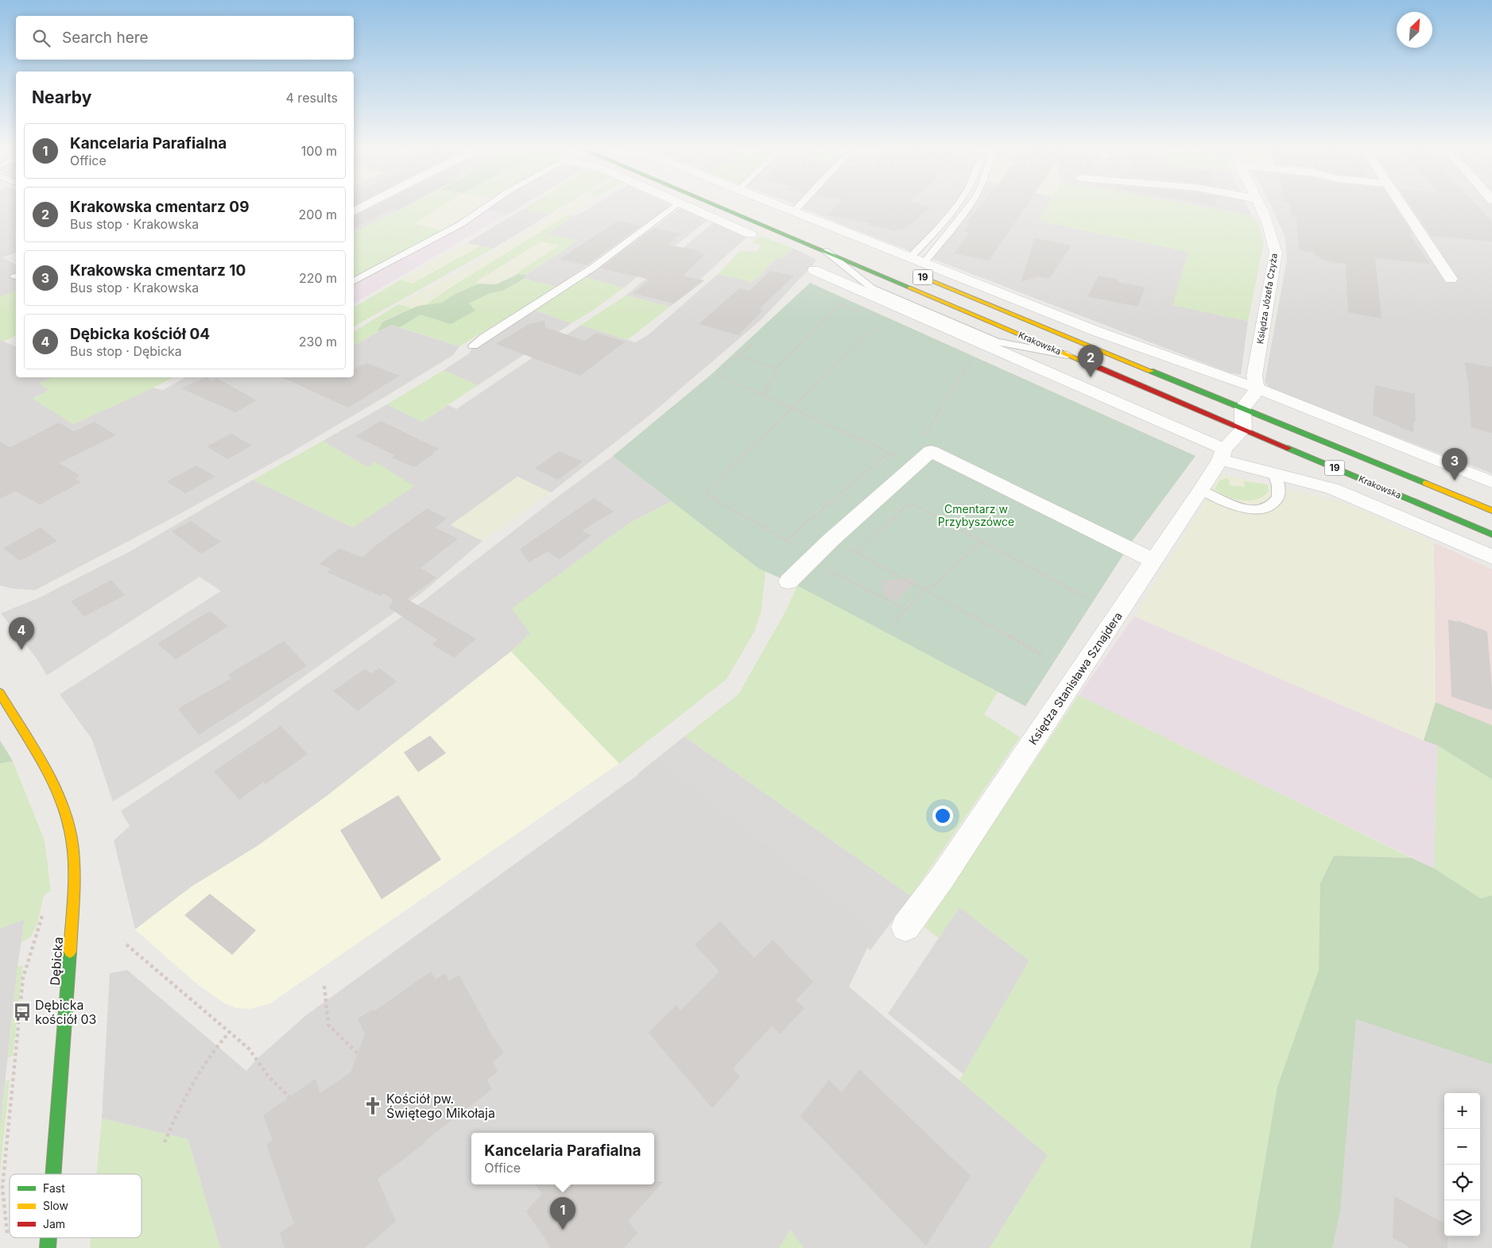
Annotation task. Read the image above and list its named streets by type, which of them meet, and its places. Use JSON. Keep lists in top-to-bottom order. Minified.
{"streets":{"main road":["19","Krakowska","Dębicka"],"street":["Księdza Józefa Czyża","Księdza Stanisława Sznajdera"]},"crossings":[["Krakowska","Księdza Stanisława Sznajdera"]],"parks":["Cmentarz w Przybyszówce"],"places":{"bus stop":["Dębicka kościół 03"],"church":["Kościół pw. Świętego Mikołaja"]},"legend":["Fast","Slow","Jam"],"north":"top right","page":{"search":"Search here","heading":["Nearby","4 results"],"list":[{"mark":"1","name":"Kancelaria Parafialna","note":"Office","value":"100 m"},{"mark":"2","name":"Krakowska cmentarz 09","note":"Bus stop · Krakowska","value":"200 m"},{"mark":"3","name":"Krakowska cmentarz 10","note":"Bus stop · Krakowska","value":"220 m"},{"mark":"4","name":"Dębicka kościół 04","note":"Bus stop · Dębicka","value":"230 m"}],"pins":["2","3","4","1"],"map_buttons":["+","−"],"popup":["Kancelaria Parafialna","Office"]}}
